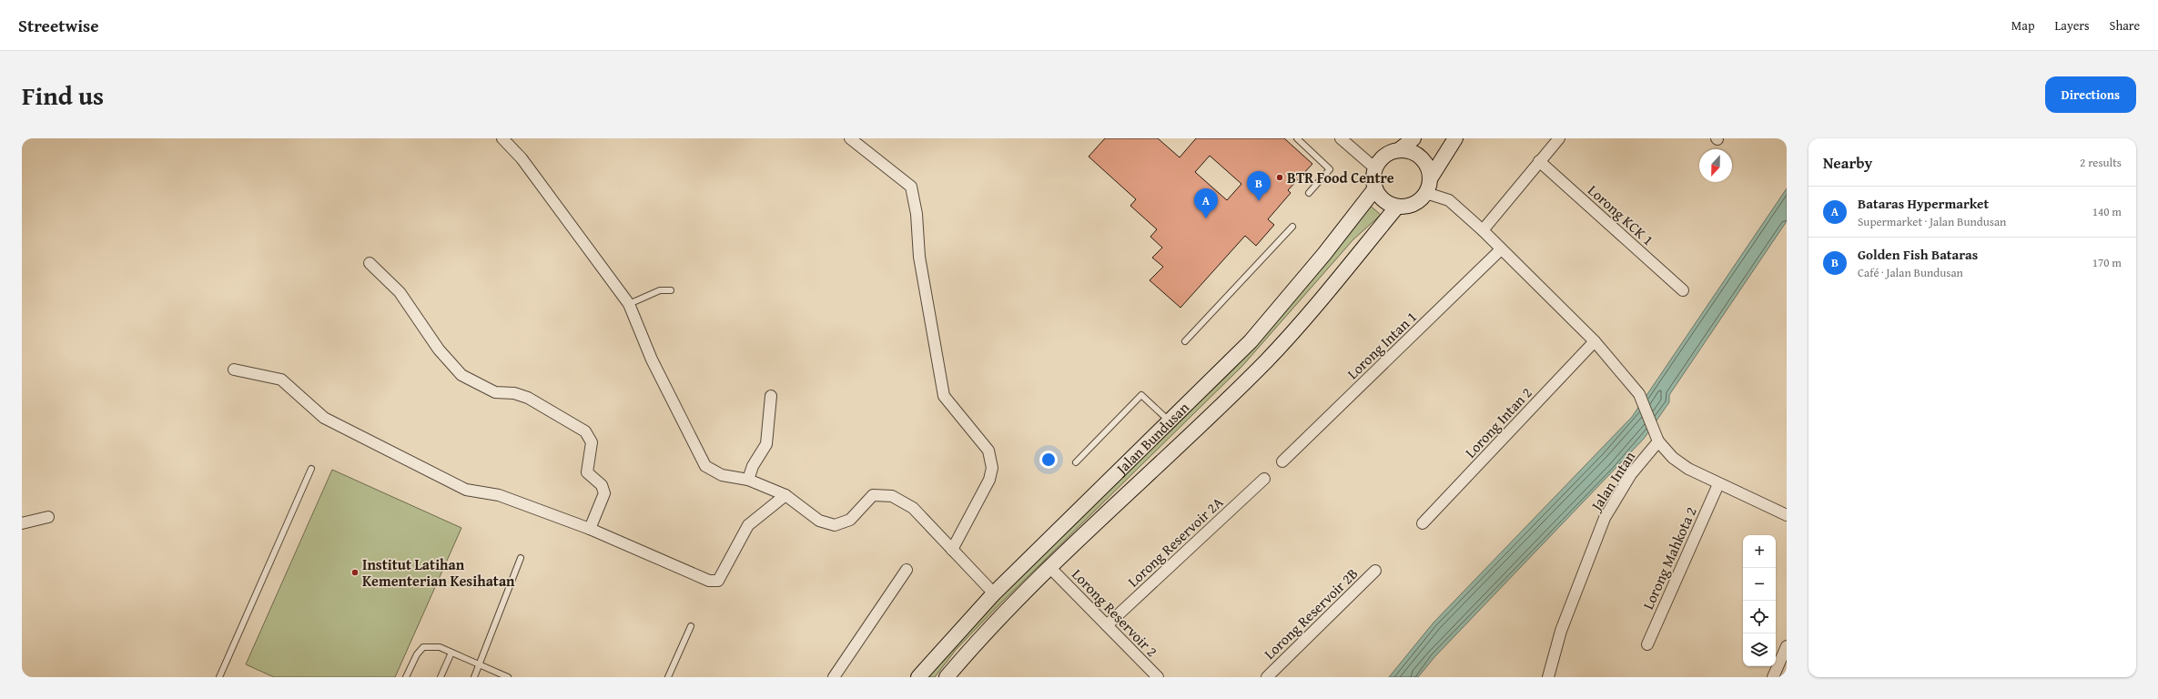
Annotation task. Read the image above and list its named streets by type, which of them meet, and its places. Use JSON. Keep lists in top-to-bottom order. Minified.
{"streets":{"main road":["Jalan Bundusan"],"street":["Lorong KCK 1","Lorong Intan 1","Lorong Intan 2","Jalan Intan","Lorong Reservoir 2A","Lorong Mahkota 2","Lorong Reservoir 2","Lorong Reservoir 2B"]},"crossings":[["Jalan Bundusan","Lorong Reservoir 2"],["Lorong Reservoir 2A","Lorong Reservoir 2"]],"places":["BTR Food Centre","Institut Latihan Kementerian Kesihatan"],"north":"bottom","page":{"header":"Streetwise","nav":["Map","Layers","Share"],"title":"Find us","buttons":"Directions","heading":["Nearby","2 results"],"pins":["B","A"],"list":[{"mark":"A","name":"Bataras Hypermarket","note":"Supermarket · Jalan Bundusan","value":"140 m"},{"mark":"B","name":"Golden Fish Bataras","note":"Café · Jalan Bundusan","value":"170 m"}],"map_buttons":["+","−"]}}
